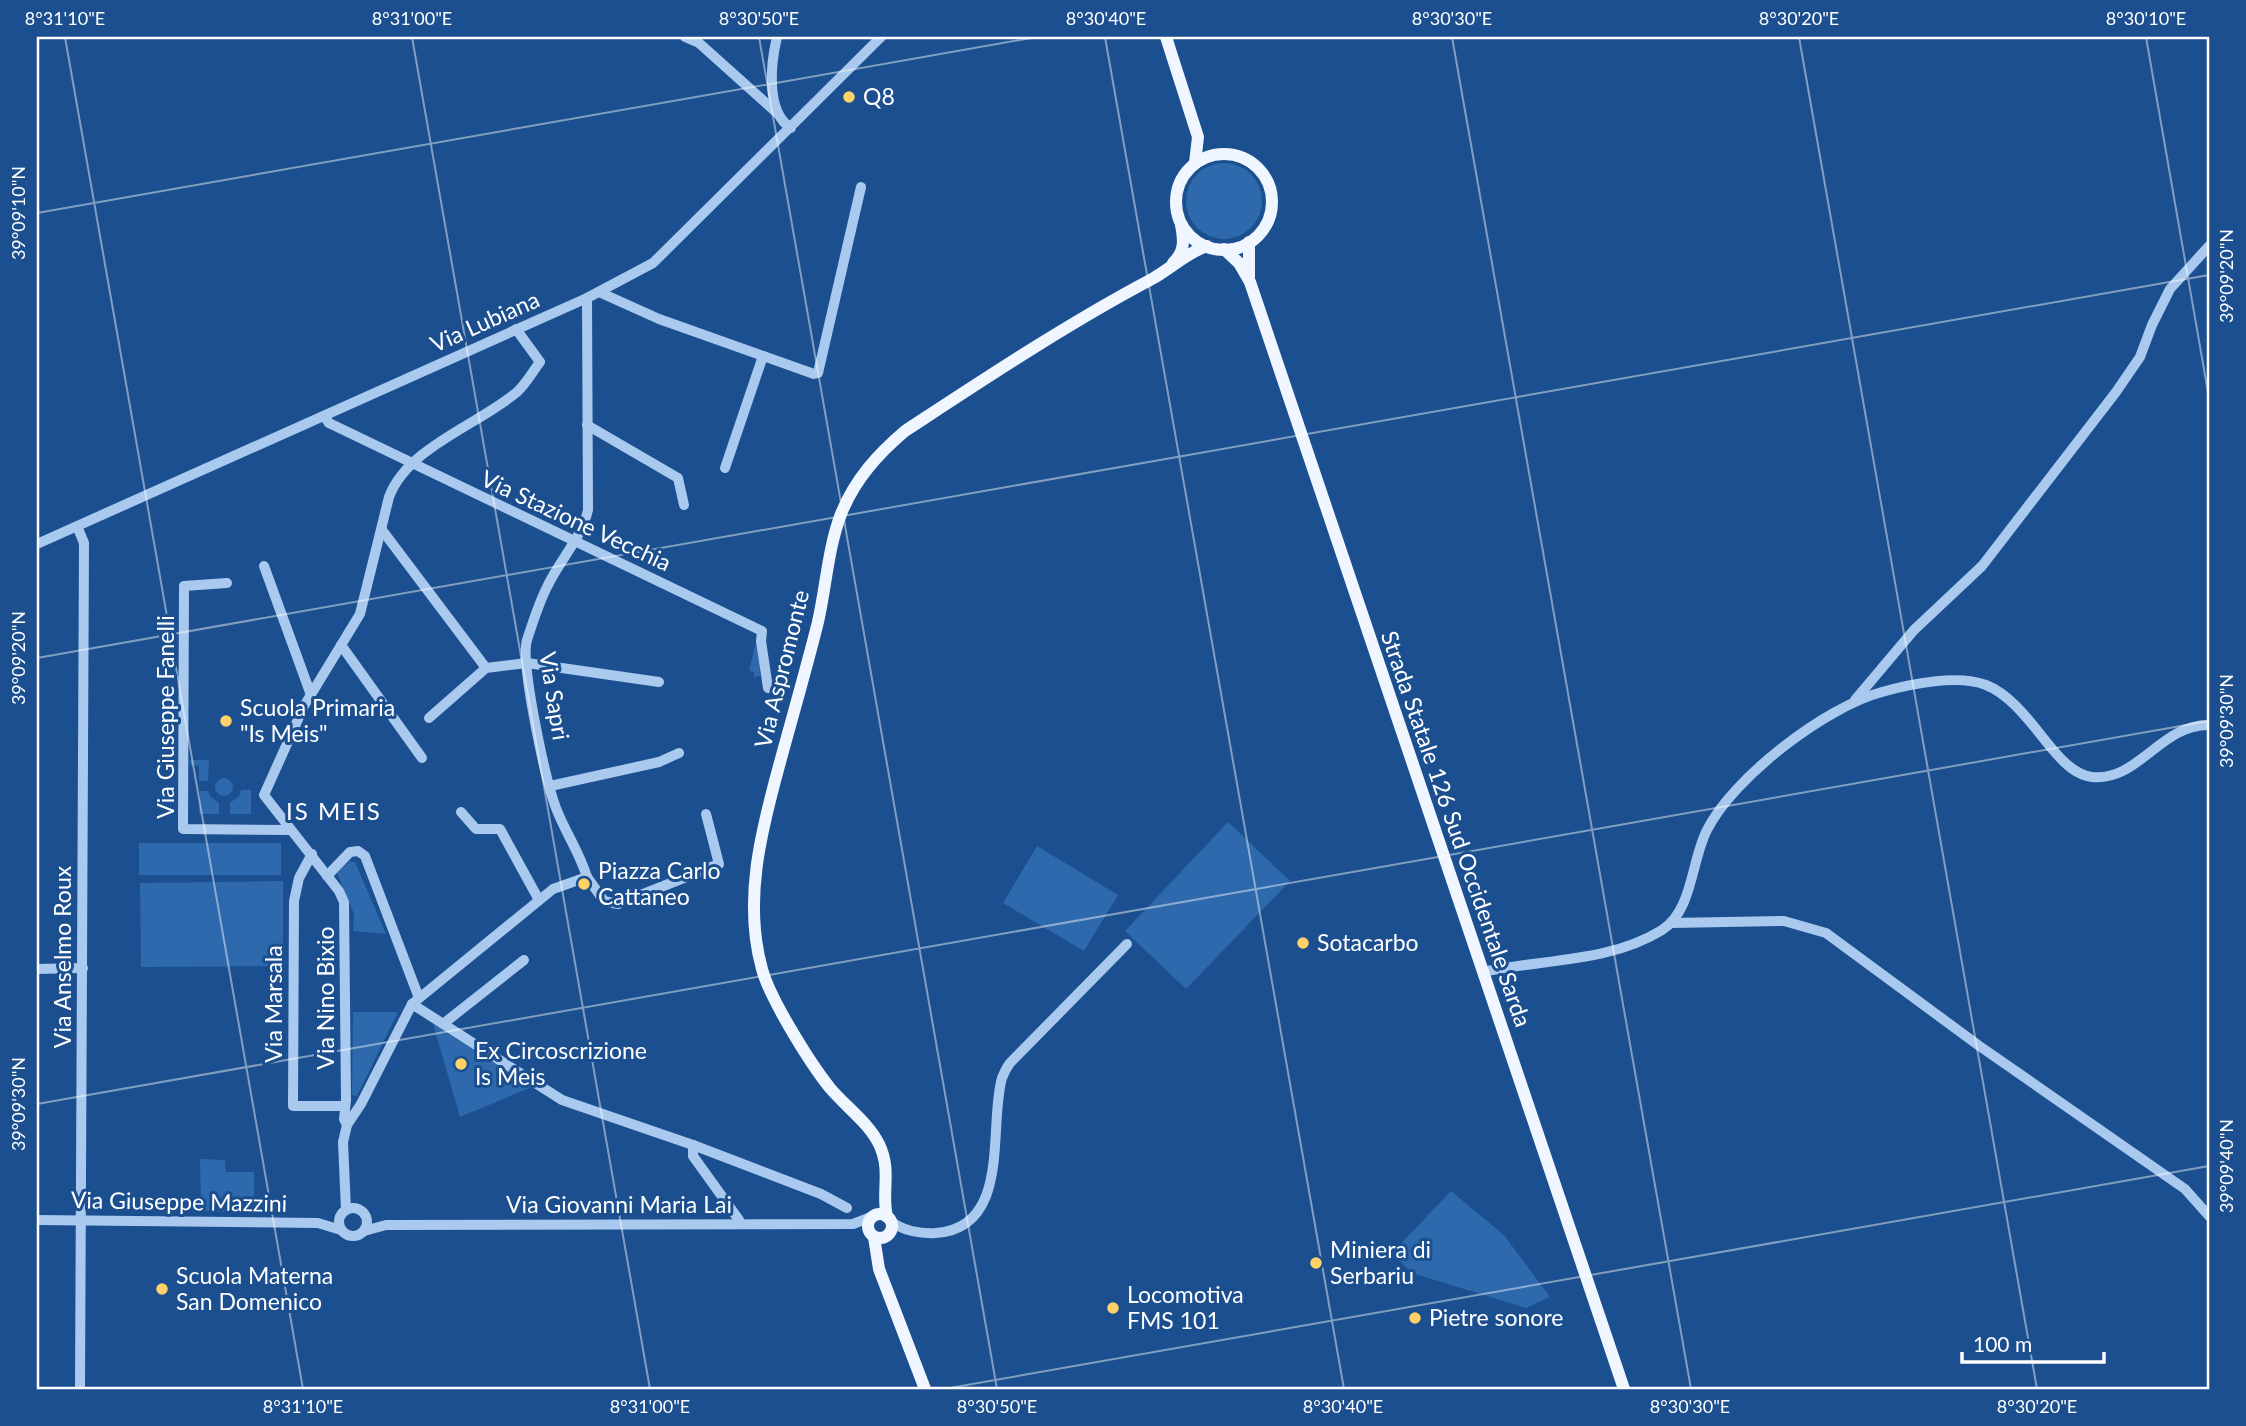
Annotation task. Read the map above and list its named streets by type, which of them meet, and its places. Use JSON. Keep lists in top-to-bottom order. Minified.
{"streets":{"main road":["Via Aspromonte","Strada Statale 126 Sud Occidentale Sarda"],"street":["Via Lubiana","Via Stazione Vecchia","Via Sapri","Via Giuseppe Fanelli","Via Anselmo Roux","Via Nino Bixio","Via Marsala","Via Giuseppe Mazzini","Via Giovanni Maria Lai"]},"crossings":[["Via Lubiana","Via Stazione Vecchia"],["Via Lubiana","Via Sapri"],["Via Lubiana","Via Anselmo Roux"],["Via Stazione Vecchia","Via Sapri"],["Via Aspromonte","Via Giovanni Maria Lai"],["Via Giuseppe Fanelli","Via Nino Bixio"],["Via Anselmo Roux","Via Giuseppe Mazzini"],["Via Nino Bixio","Via Marsala"],["Via Nino Bixio","Via Giuseppe Mazzini"],["Via Nino Bixio","Via Giovanni Maria Lai"],["Via Giuseppe Mazzini","Via Giovanni Maria Lai"]],"districts":["IS MEIS"],"places":["Q8","Scuola Primaria \"Is Meis\"","Piazza Carlo Cattaneo","Sotacarbo","Ex Circoscrizione Is Meis","Miniera di Serbariu","Scuola Materna San Domenico","Locomotiva FMS 101","Pietre sonore"],"scale_bar":"100 m","coordinates":["8°31'10\"E","8°31'00\"E","8°30'50\"E","8°30'40\"E","8°30'30\"E","8°30'20\"E","8°30'10\"E","39°09'10\"N","39°09'20\"N","39°09'30\"N","39°09'40\"N"]}
